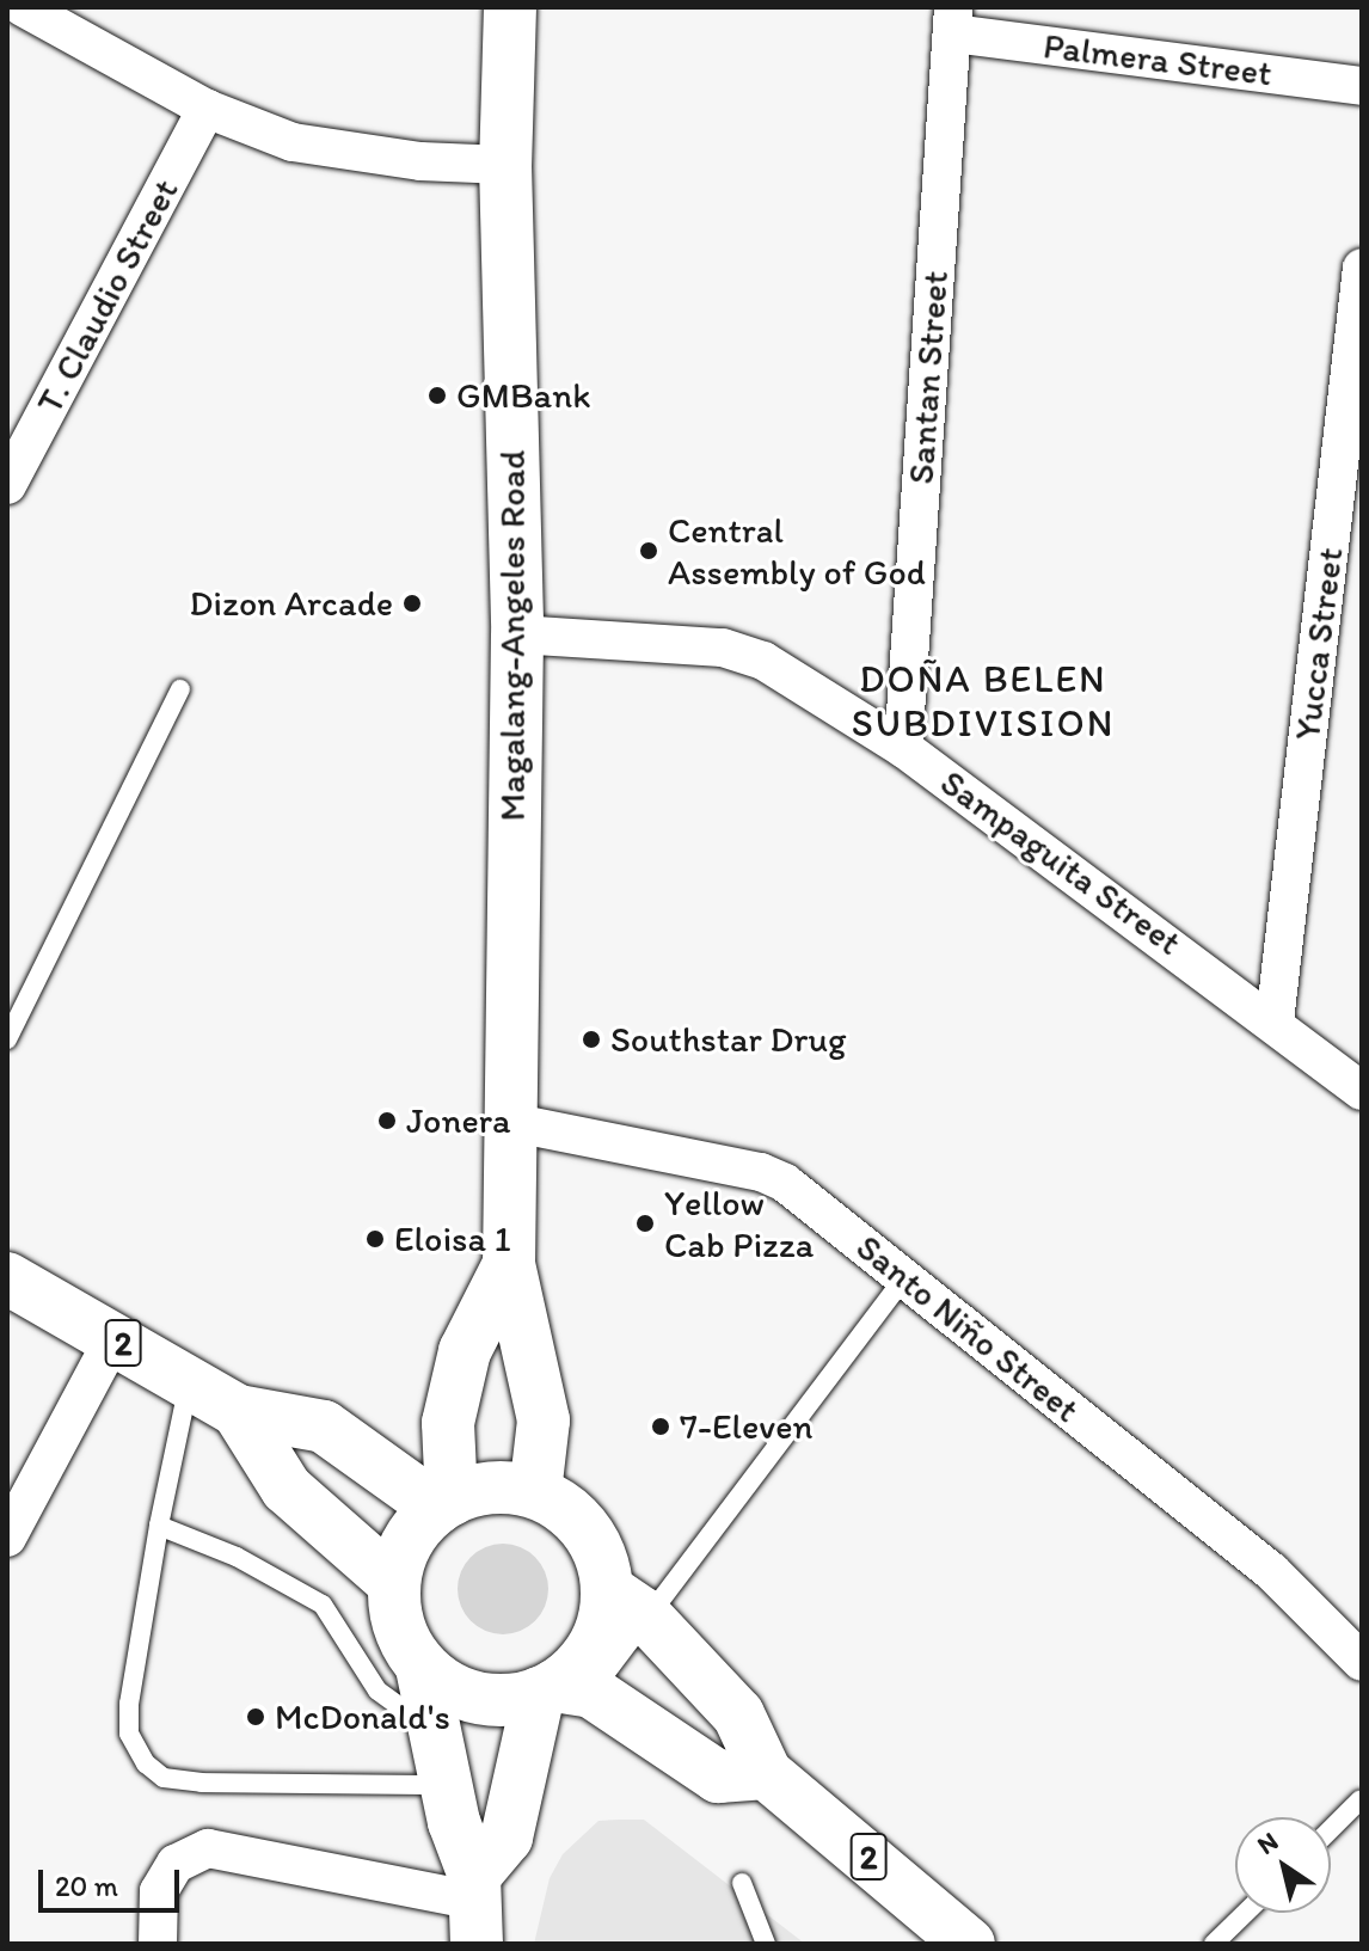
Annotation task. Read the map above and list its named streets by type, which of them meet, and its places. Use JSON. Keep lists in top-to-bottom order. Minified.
{"streets":{"main road":["Magalang-Angeles Road","2"],"street":["Palmera Street","T. Claudio Street","Santan Street","Yucca Street","Sampaguita Street","Santo Niño Street"]},"crossings":[["Palmera Street","Santan Street"],["Santan Street","Sampaguita Street"],["Magalang-Angeles Road","Sampaguita Street"],["Magalang-Angeles Road","Santo Niño Street"],["Magalang-Angeles Road","2"],["Yucca Street","Sampaguita Street"]],"districts":["DOÑA BELEN SUBDIVISION"],"places":["GMBank","Central Assembly of God","Dizon Arcade","Southstar Drug","Jonera","Yellow Cab Pizza","Eloisa 1","7-Eleven","McDonald's"],"scale_bar":"20 m","north":"top left"}
